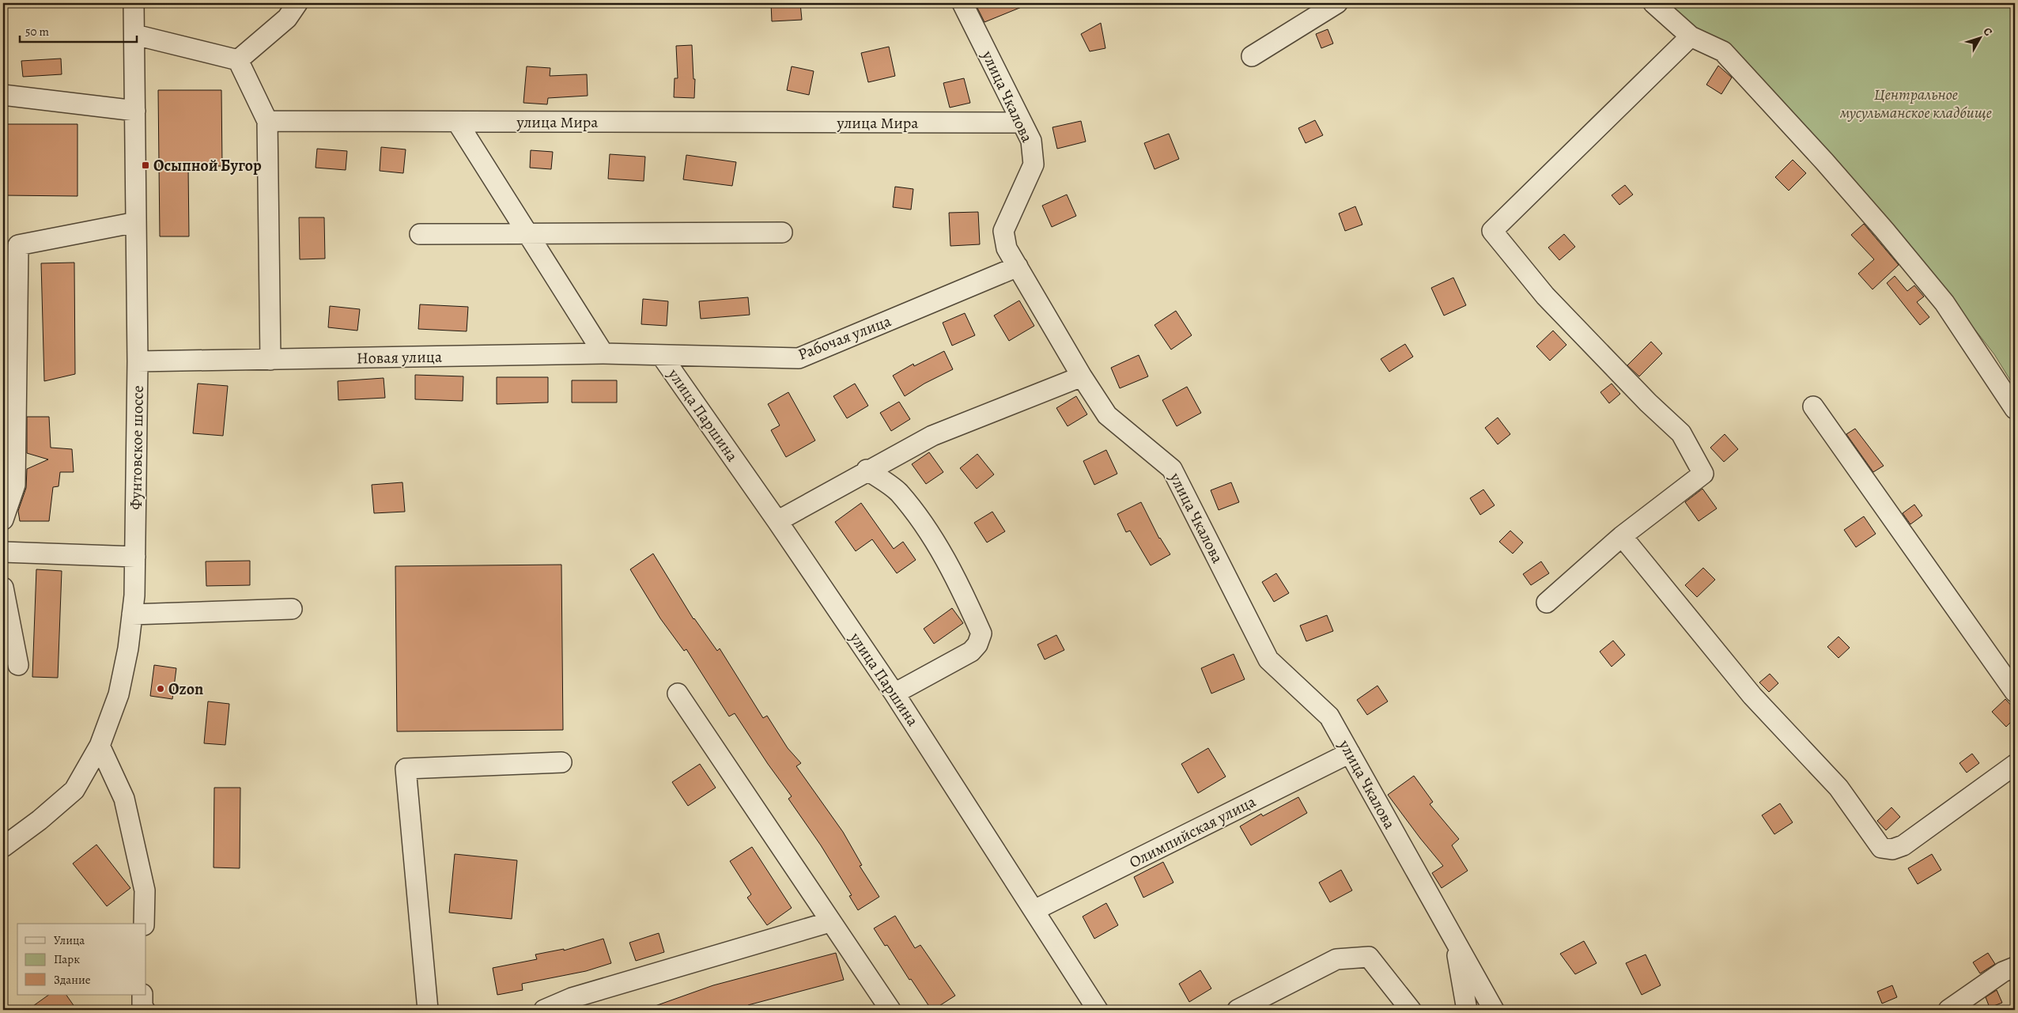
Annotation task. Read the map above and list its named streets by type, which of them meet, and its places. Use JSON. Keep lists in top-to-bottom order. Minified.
{"streets":{"street":["улица Чкалова","улица Мира","Рабочая улица","Новая улица","улица Паршина","Фунтовское шоссе","Олимпийская улица"]},"crossings":[["улица Чкалова","улица Мира"],["улица Чкалова","Рабочая улица"],["улица Чкалова","Олимпийская улица"],["Рабочая улица","Новая улица"],["Рабочая улица","улица Паршина"],["Новая улица","улица Паршина"],["Новая улица","Фунтовское шоссе"],["улица Паршина","Олимпийская улица"]],"parks":["Центральное мусульманское кладбище"],"places":{"transit":["Осыпной Бугор"],"other":["Ozon"]},"legend":["Улица","Парк","Здание"],"scale_bar":"50 m","north":"top right"}
